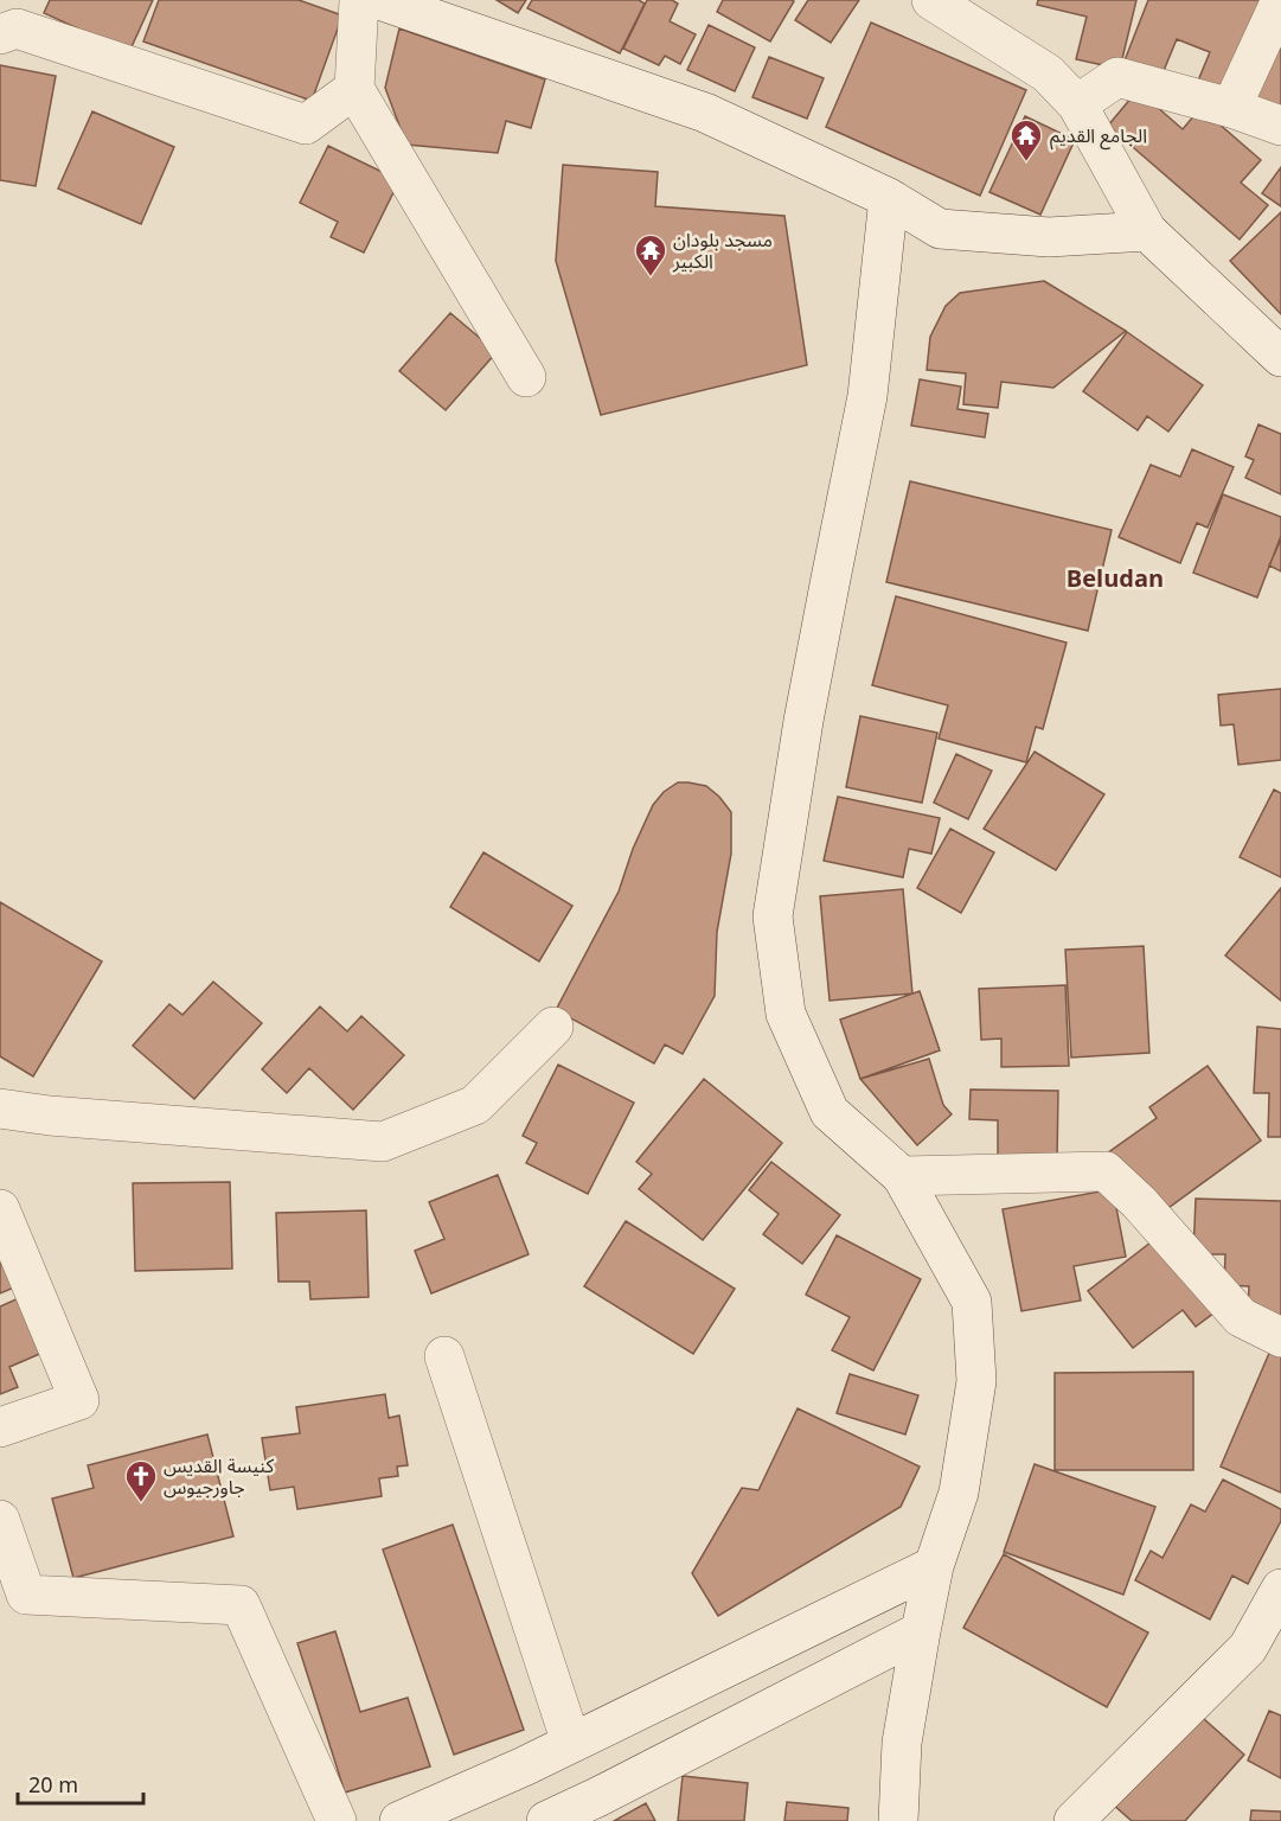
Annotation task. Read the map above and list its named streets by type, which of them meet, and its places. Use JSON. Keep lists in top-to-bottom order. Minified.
{"districts":["Beludan"],"places":{"temple":["الجامع القديم","مسجد بلودان الكبير"],"church":["كنيسة القديس جاورجيوس"]},"scale_bar":"20 m"}
